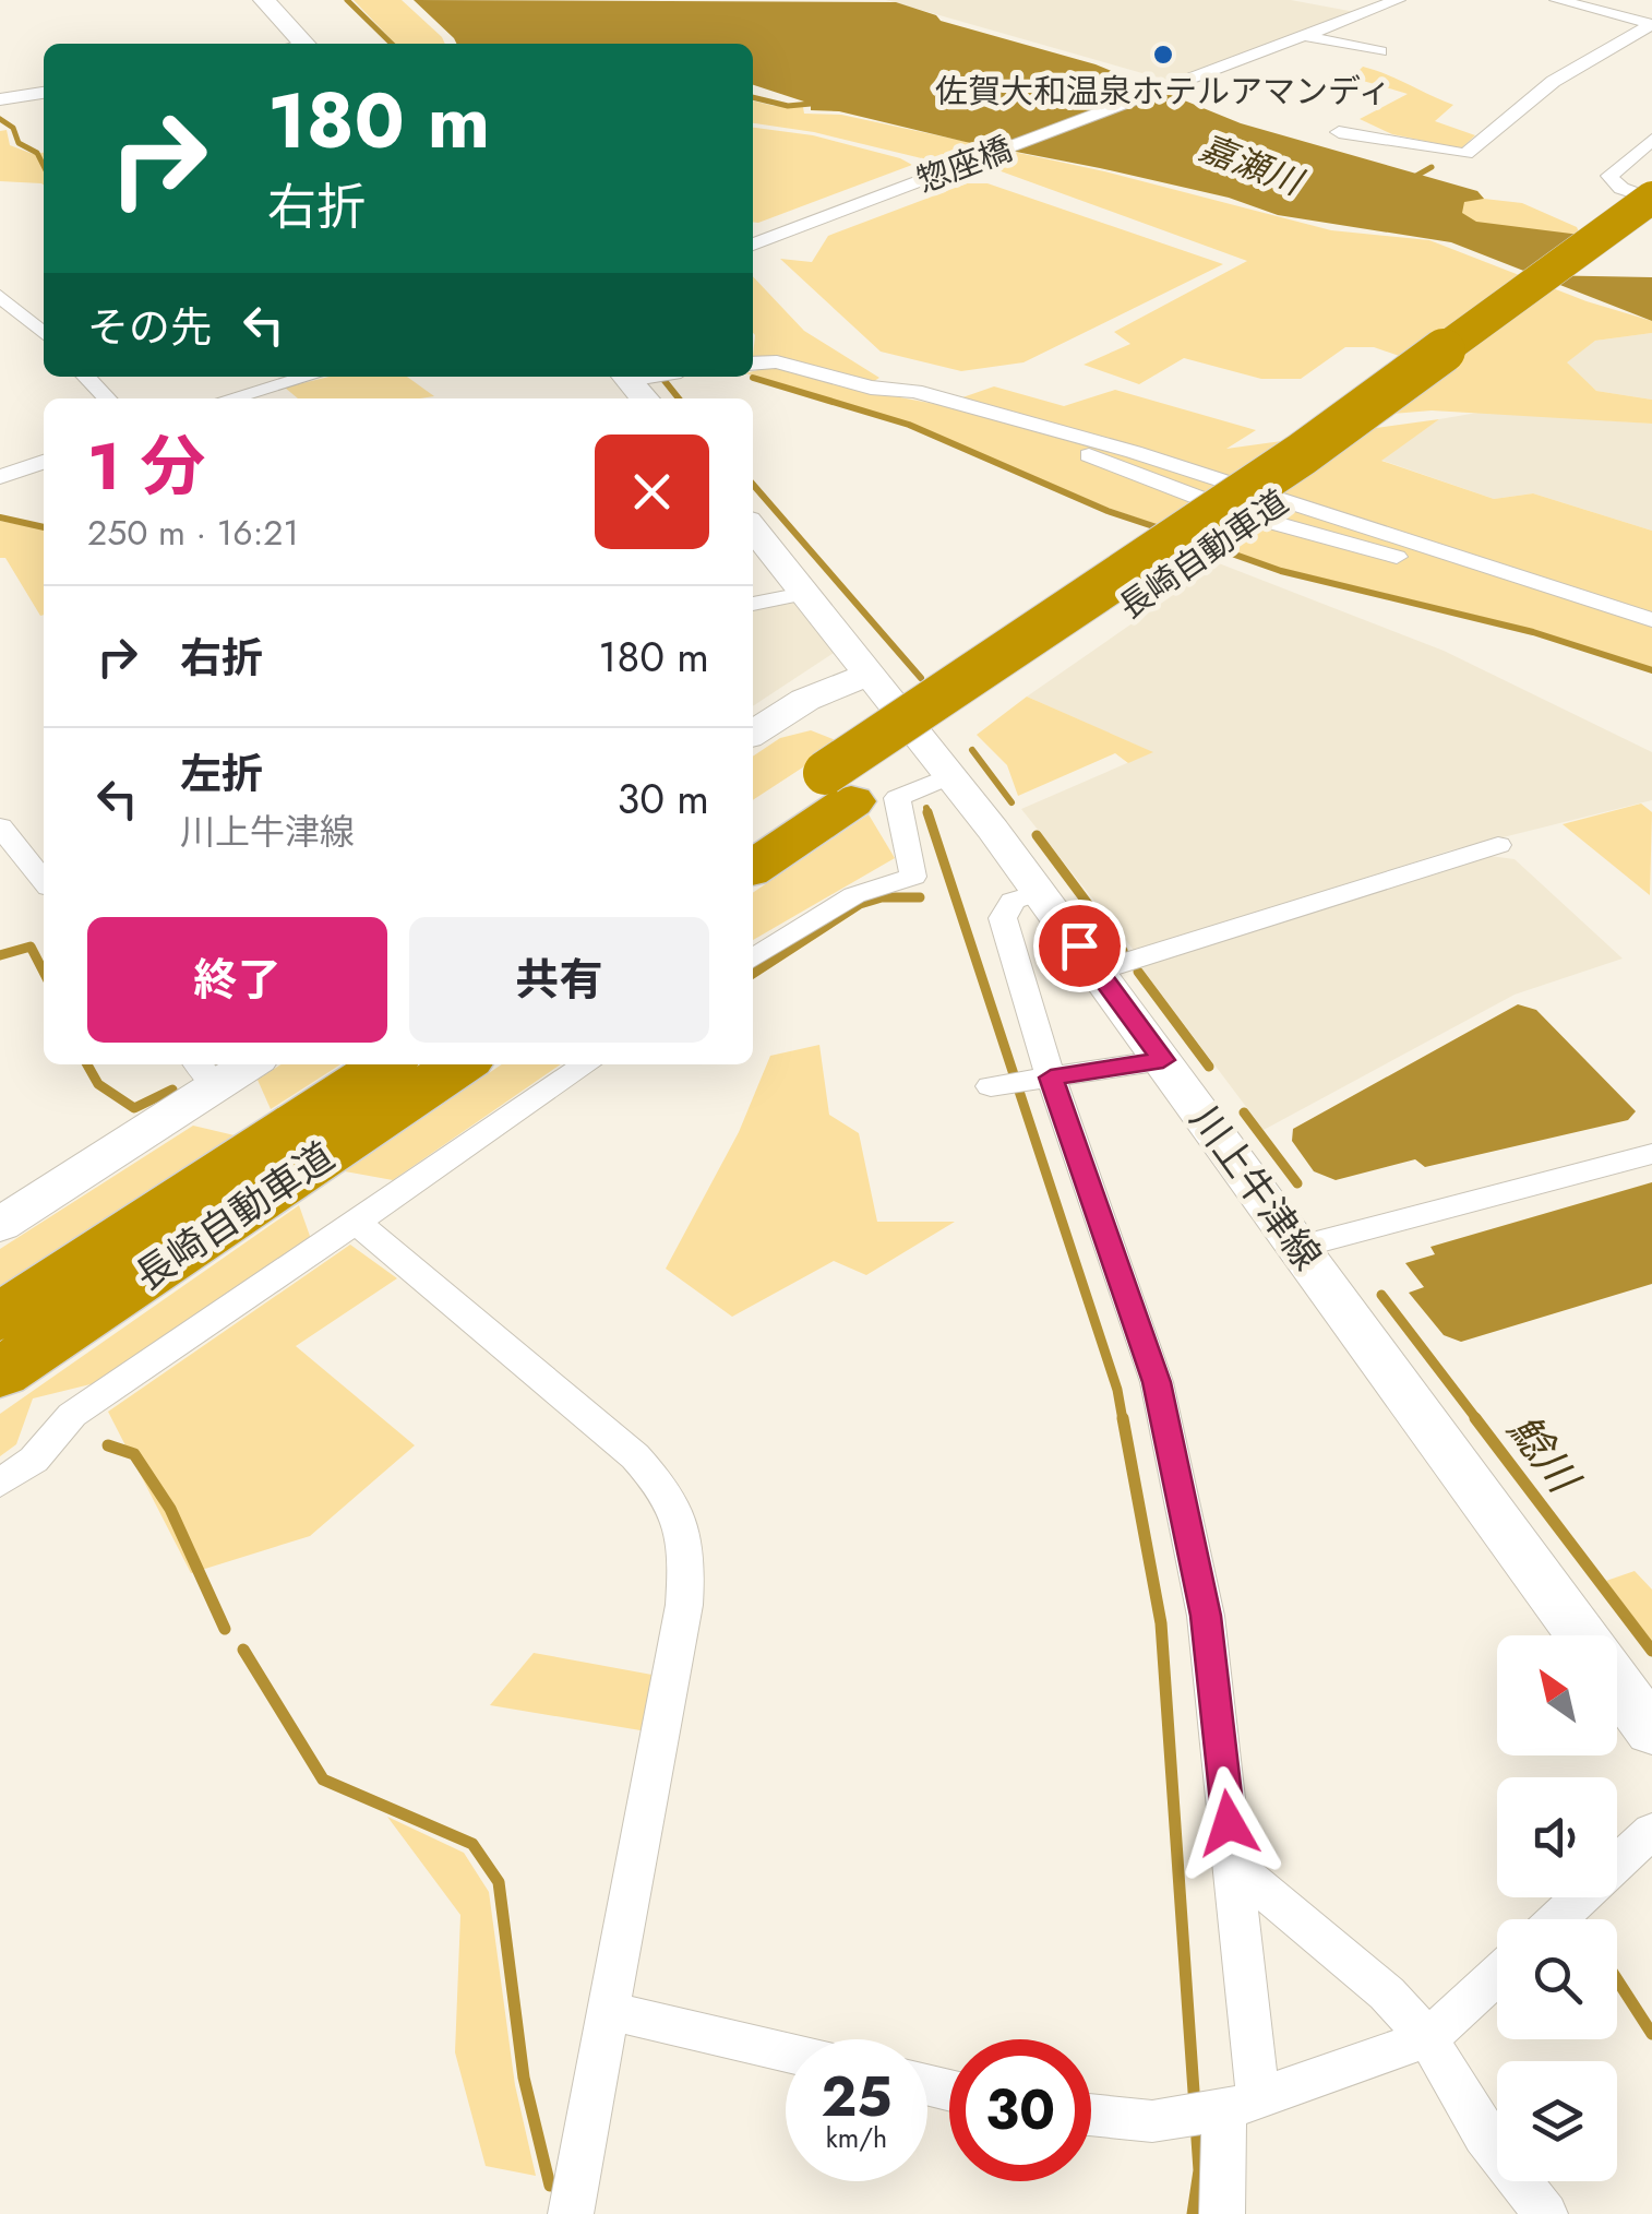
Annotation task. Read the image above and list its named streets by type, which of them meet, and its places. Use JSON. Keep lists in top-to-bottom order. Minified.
{"streets":{"highway":["長崎自動車道"],"main road":["川上牛津線"],"street":["惣座橋"]},"water":["嘉瀬川","鯰川"],"places":["佐賀大和温泉ホテルアマンディ"],"north":"top left","page":{"turn":["180 m","右折"],"then":"その先","heading":["1 分","250 m · 16:21"],"list":[{"name":"右折","value":"180 m"},{"name":"左折","note":"川上牛津線","value":"30 m"}],"buttons":["終了","共有"],"speed":"25 km/h","limit":"30"}}
